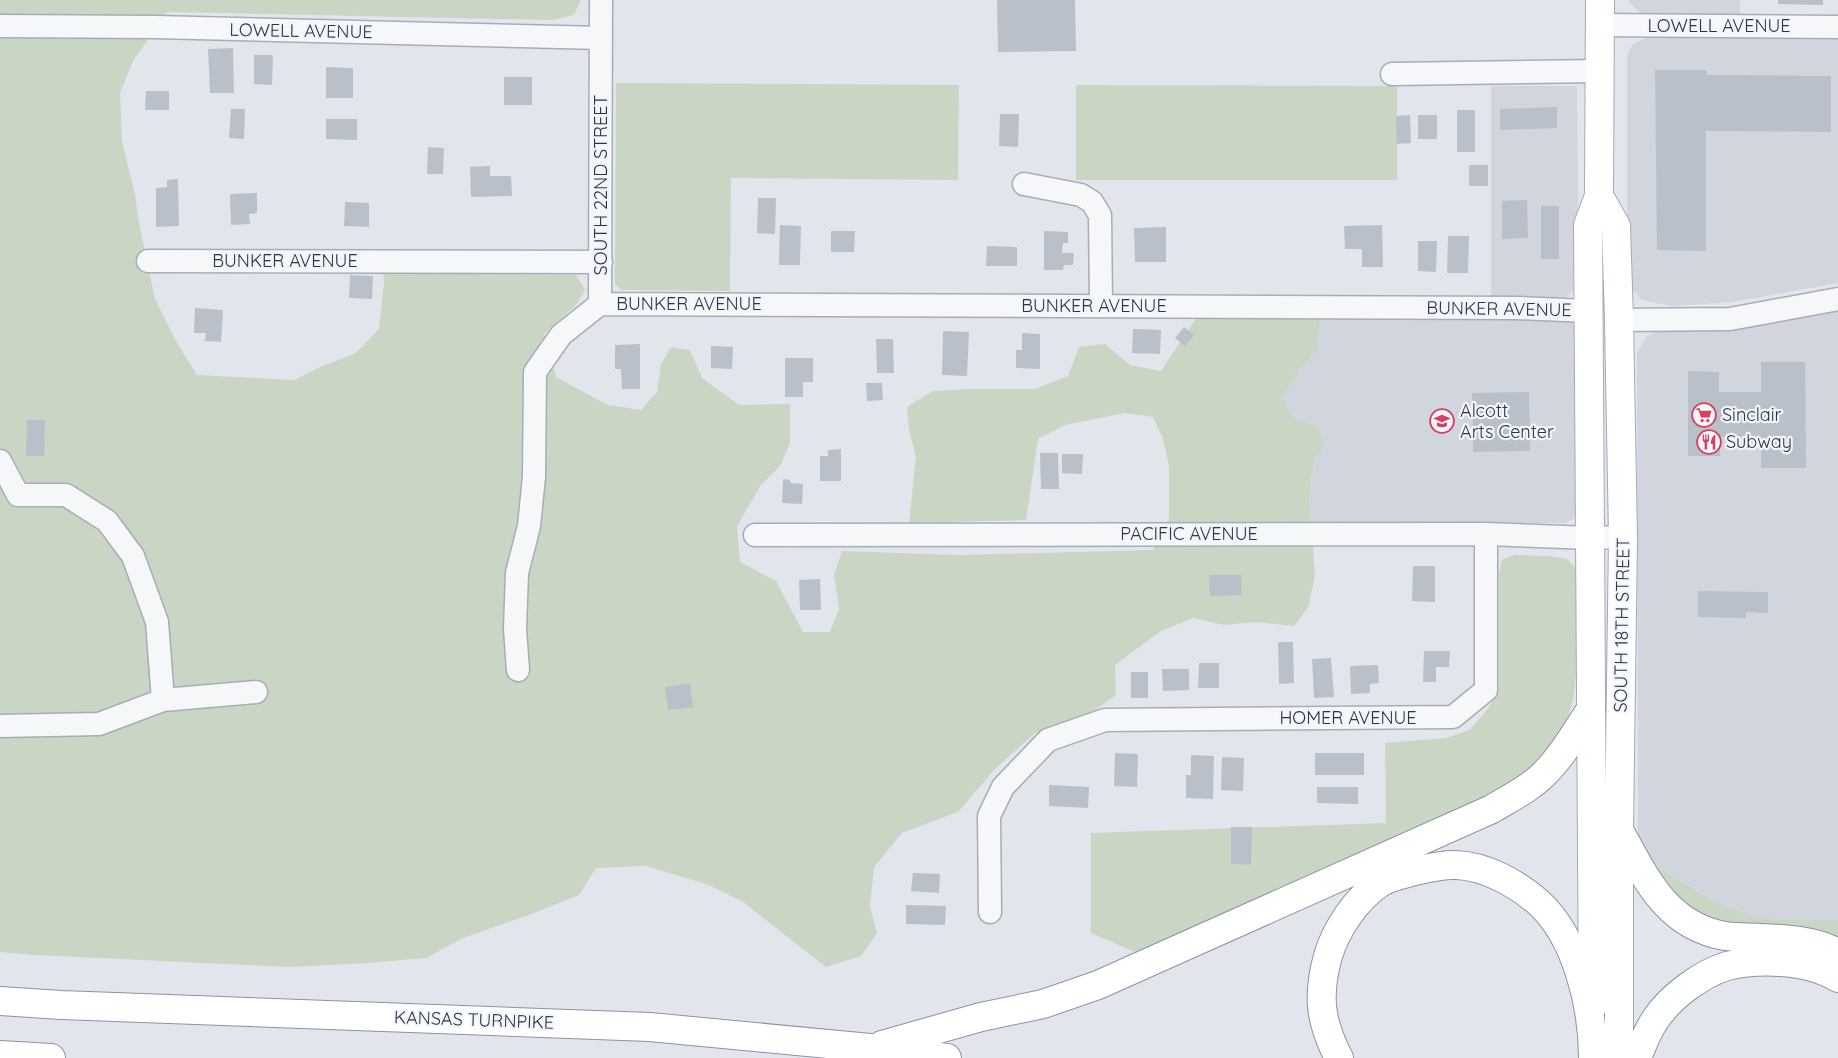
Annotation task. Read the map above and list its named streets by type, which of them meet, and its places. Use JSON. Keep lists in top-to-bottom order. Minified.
{"streets":{"main road":["SOUTH 18TH STREET","KANSAS TURNPIKE"],"street":["LOWELL AVENUE","SOUTH 22ND STREET","BUNKER AVENUE","PACIFIC AVENUE","HOMER AVENUE"]},"crossings":[["LOWELL AVENUE","SOUTH 22ND STREET"],["LOWELL AVENUE","SOUTH 18TH STREET"],["SOUTH 22ND STREET","BUNKER AVENUE"],["BUNKER AVENUE","SOUTH 18TH STREET"],["PACIFIC AVENUE","SOUTH 18TH STREET"],["PACIFIC AVENUE","HOMER AVENUE"]],"places":{"supermarket":["Sinclair"],"school or university":["Alcott Arts Center"],"restaurant":["Subway"]}}
